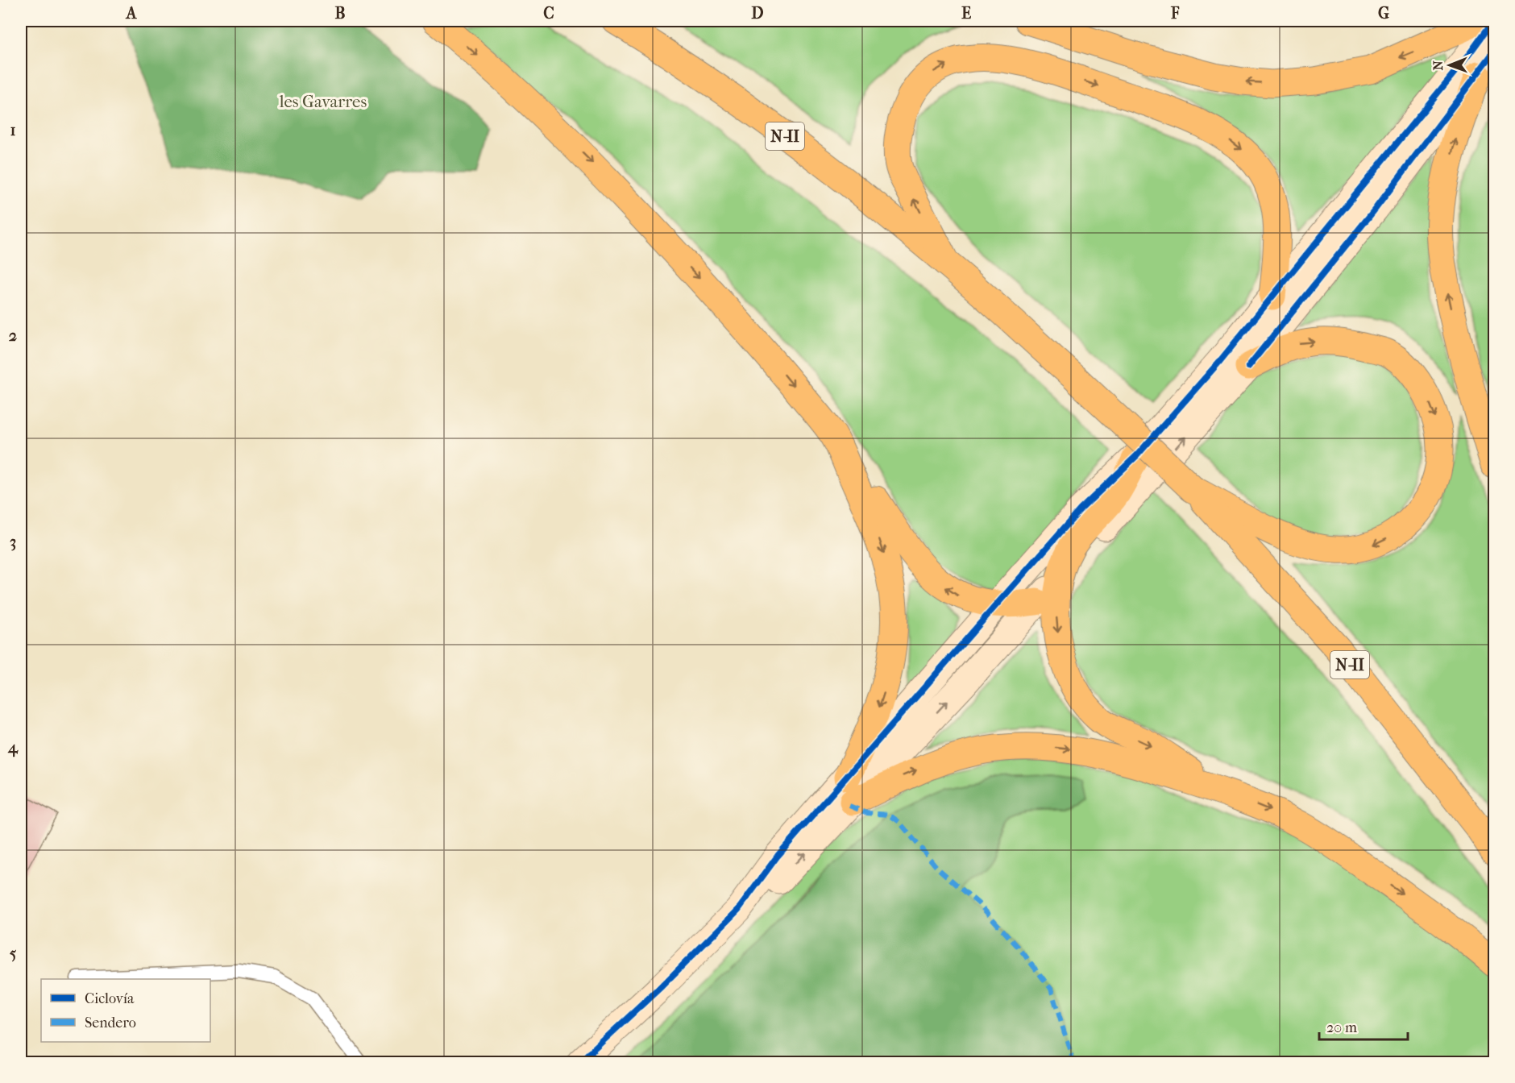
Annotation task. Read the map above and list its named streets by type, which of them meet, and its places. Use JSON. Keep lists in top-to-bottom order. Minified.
{"streets":{"highway":["N-II"]},"parks":["les Gavarres"],"legend":["Ciclovía","Sendero"],"scale_bar":"20 m","north":"left","grid":{"columns":["A","B","C","D","E","F","G"],"rows":["1","2","3","4","5"]}}
